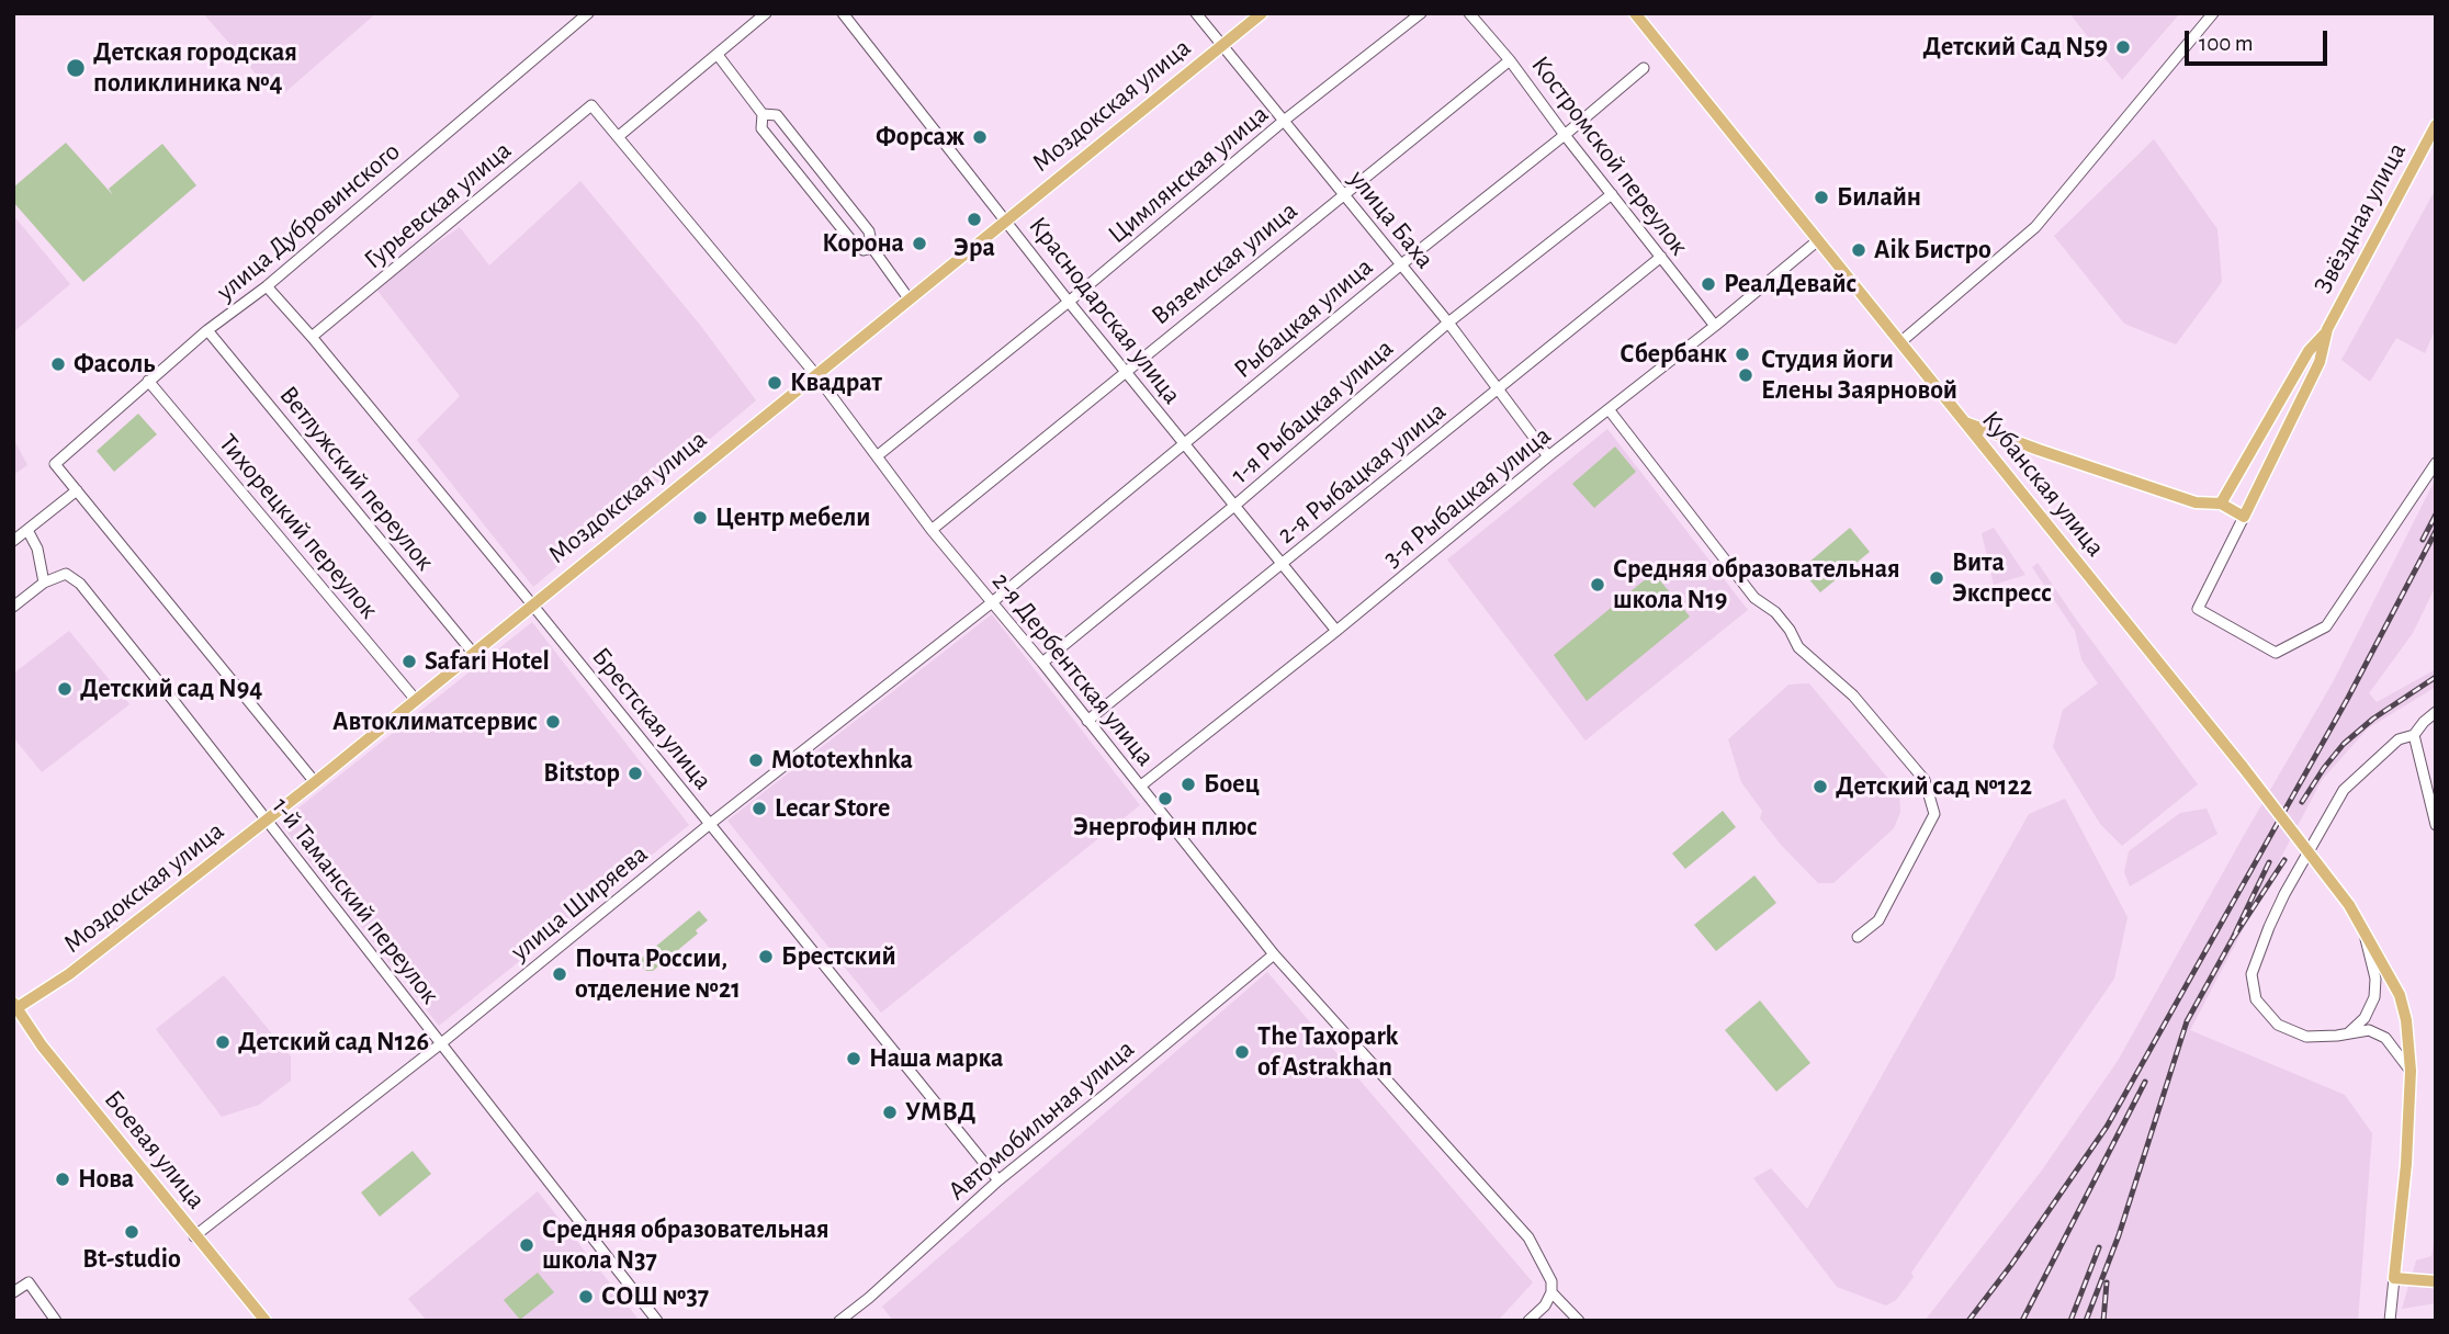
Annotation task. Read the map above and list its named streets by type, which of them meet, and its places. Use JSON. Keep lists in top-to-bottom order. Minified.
{"streets":{"main road":["Моздокская улица","Звёздная улица","Кубанская улица","Боевая улица"],"street":["Костромской переулок","Цимлянская улица","Гурьевская улица","улица Баха","улица Дубровинского","Вяземская улица","Краснодарская улица","Рыбацкая улица","1-я Рыбацкая улица","2-я Рыбацкая улица","Ветлужский переулок","3-я Рыбацкая улица","Тихорецкий переулок","2-я Дербентская улица","Брестская улица","1-й Таманский переулок","улица Ширяева","Автомобильная улица"]},"crossings":[["Моздокская улица","улица Баха"],["Моздокская улица","Краснодарская улица"],["Моздокская улица","Ветлужский переулок"],["Моздокская улица","Тихорецкий переулок"],["Моздокская улица","2-я Дербентская улица"],["Моздокская улица","Брестская улица"],["Моздокская улица","1-й Таманский переулок"],["Моздокская улица","Боевая улица"],["Костромской переулок","Вяземская улица"],["Костромской переулок","Рыбацкая улица"],["Костромской переулок","1-я Рыбацкая улица"],["Костромской переулок","2-я Рыбацкая улица"],["Костромской переулок","3-я Рыбацкая улица"],["Цимлянская улица","улица Баха"],["Цимлянская улица","Краснодарская улица"],["Цимлянская улица","2-я Дербентская улица"],["Гурьевская улица","2-я Дербентская улица"],["Гурьевская улица","Брестская улица"],["улица Баха","Вяземская улица"],["улица Баха","Рыбацкая улица"],["улица Баха","1-я Рыбацкая улица"],["улица Баха","2-я Рыбацкая улица"],["улица Баха","3-я Рыбацкая улица"],["улица Дубровинского","Ветлужский переулок"],["улица Дубровинского","Тихорецкий переулок"],["улица Дубровинского","Брестская улица"],["Вяземская улица","Краснодарская улица"],["Вяземская улица","2-я Дербентская улица"],["Краснодарская улица","Рыбацкая улица"],["Краснодарская улица","1-я Рыбацкая улица"],["Краснодарская улица","2-я Рыбацкая улица"],["Краснодарская улица","3-я Рыбацкая улица"],["Рыбацкая улица","2-я Дербентская улица"],["Рыбацкая улица","улица Ширяева"],["1-я Рыбацкая улица","2-я Дербентская улица"],["2-я Рыбацкая улица","2-я Дербентская улица"],["Кубанская улица","3-я Рыбацкая улица"],["3-я Рыбацкая улица","2-я Дербентская улица"],["2-я Дербентская улица","улица Ширяева"],["2-я Дербентская улица","Автомобильная улица"],["Брестская улица","улица Ширяева"],["Брестская улица","Автомобильная улица"],["1-й Таманский переулок","улица Ширяева"],["улица Ширяева","Боевая улица"]],"places":["Детский Сад N59","Детская городская поликлиника №4","Форсаж","Билайн","Эра","Корона","Aik Бистро","РеалДевайс","Сбербанк","Фасоль","Студия йоги Елены Заярновой","Квадрат","Центр мебели","Вита Экспресс","Средняя образовательная школа N19","Safari Hotel","Детский сад N94","Автоклиматсервис","Mototexhnka","Bitstop","Боец","Детский сад №122","Энергофин плюс","Lecar Store","Брестский","Почта России, отделение №21","Детский сад N126","The Taxopark of Astrakhan","Наша марка","УМВД","Нова","Bt-studio","Средняя образовательная школа N37","СОШ №37"],"scale_bar":"100 m"}
